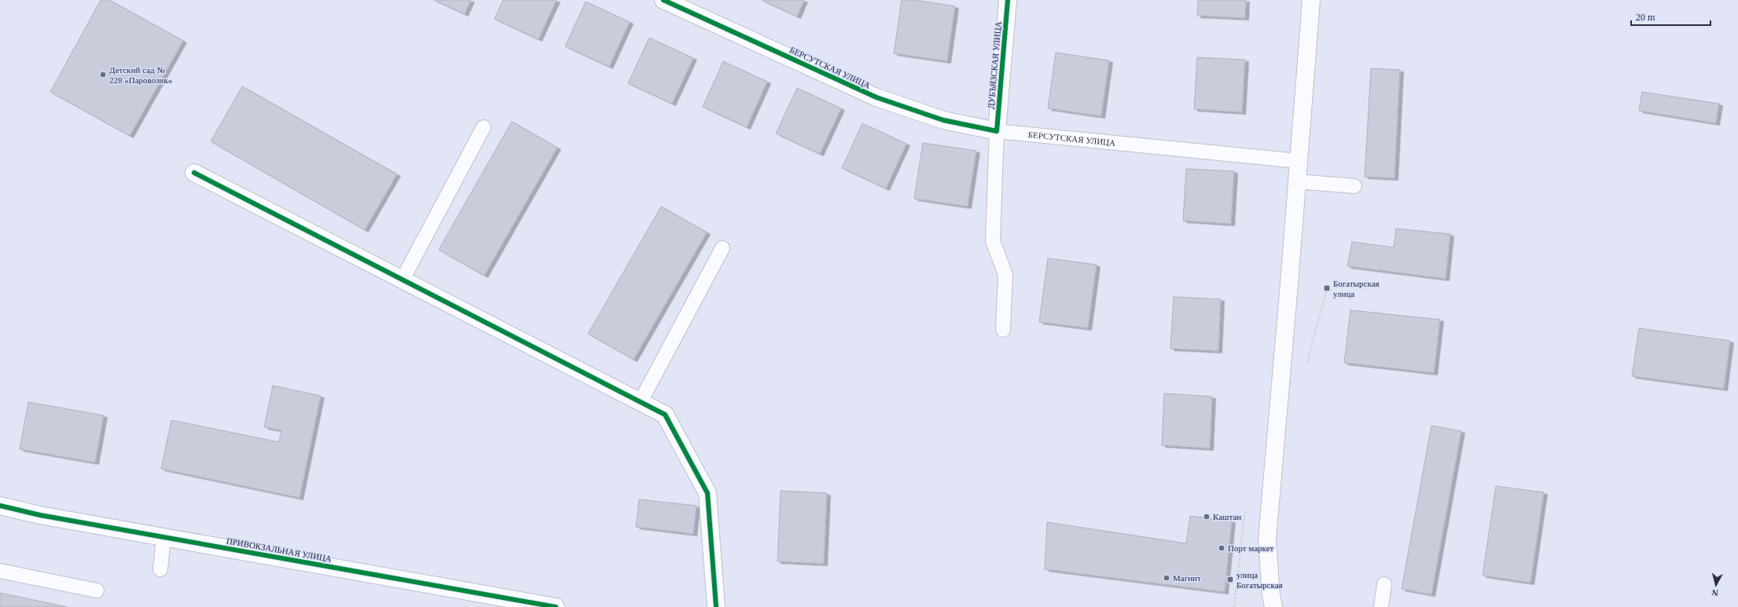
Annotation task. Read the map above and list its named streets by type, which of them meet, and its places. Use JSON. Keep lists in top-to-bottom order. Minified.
{"streets":{"street":["ДУБЪЯЗСКАЯ УЛИЦА","БЕРСУТСКАЯ УЛИЦА","ПРИВОКЗАЛЬНАЯ УЛИЦА"]},"crossings":[["ДУБЪЯЗСКАЯ УЛИЦА","БЕРСУТСКАЯ УЛИЦА"]],"places":{"other":["Детский сад № 228 «Паровозик»","Каштан","Порт маркет","Магнит"],"transit":["Богатырская улица","улица Богатырская"]},"scale_bar":"20 m","north":"bottom"}
